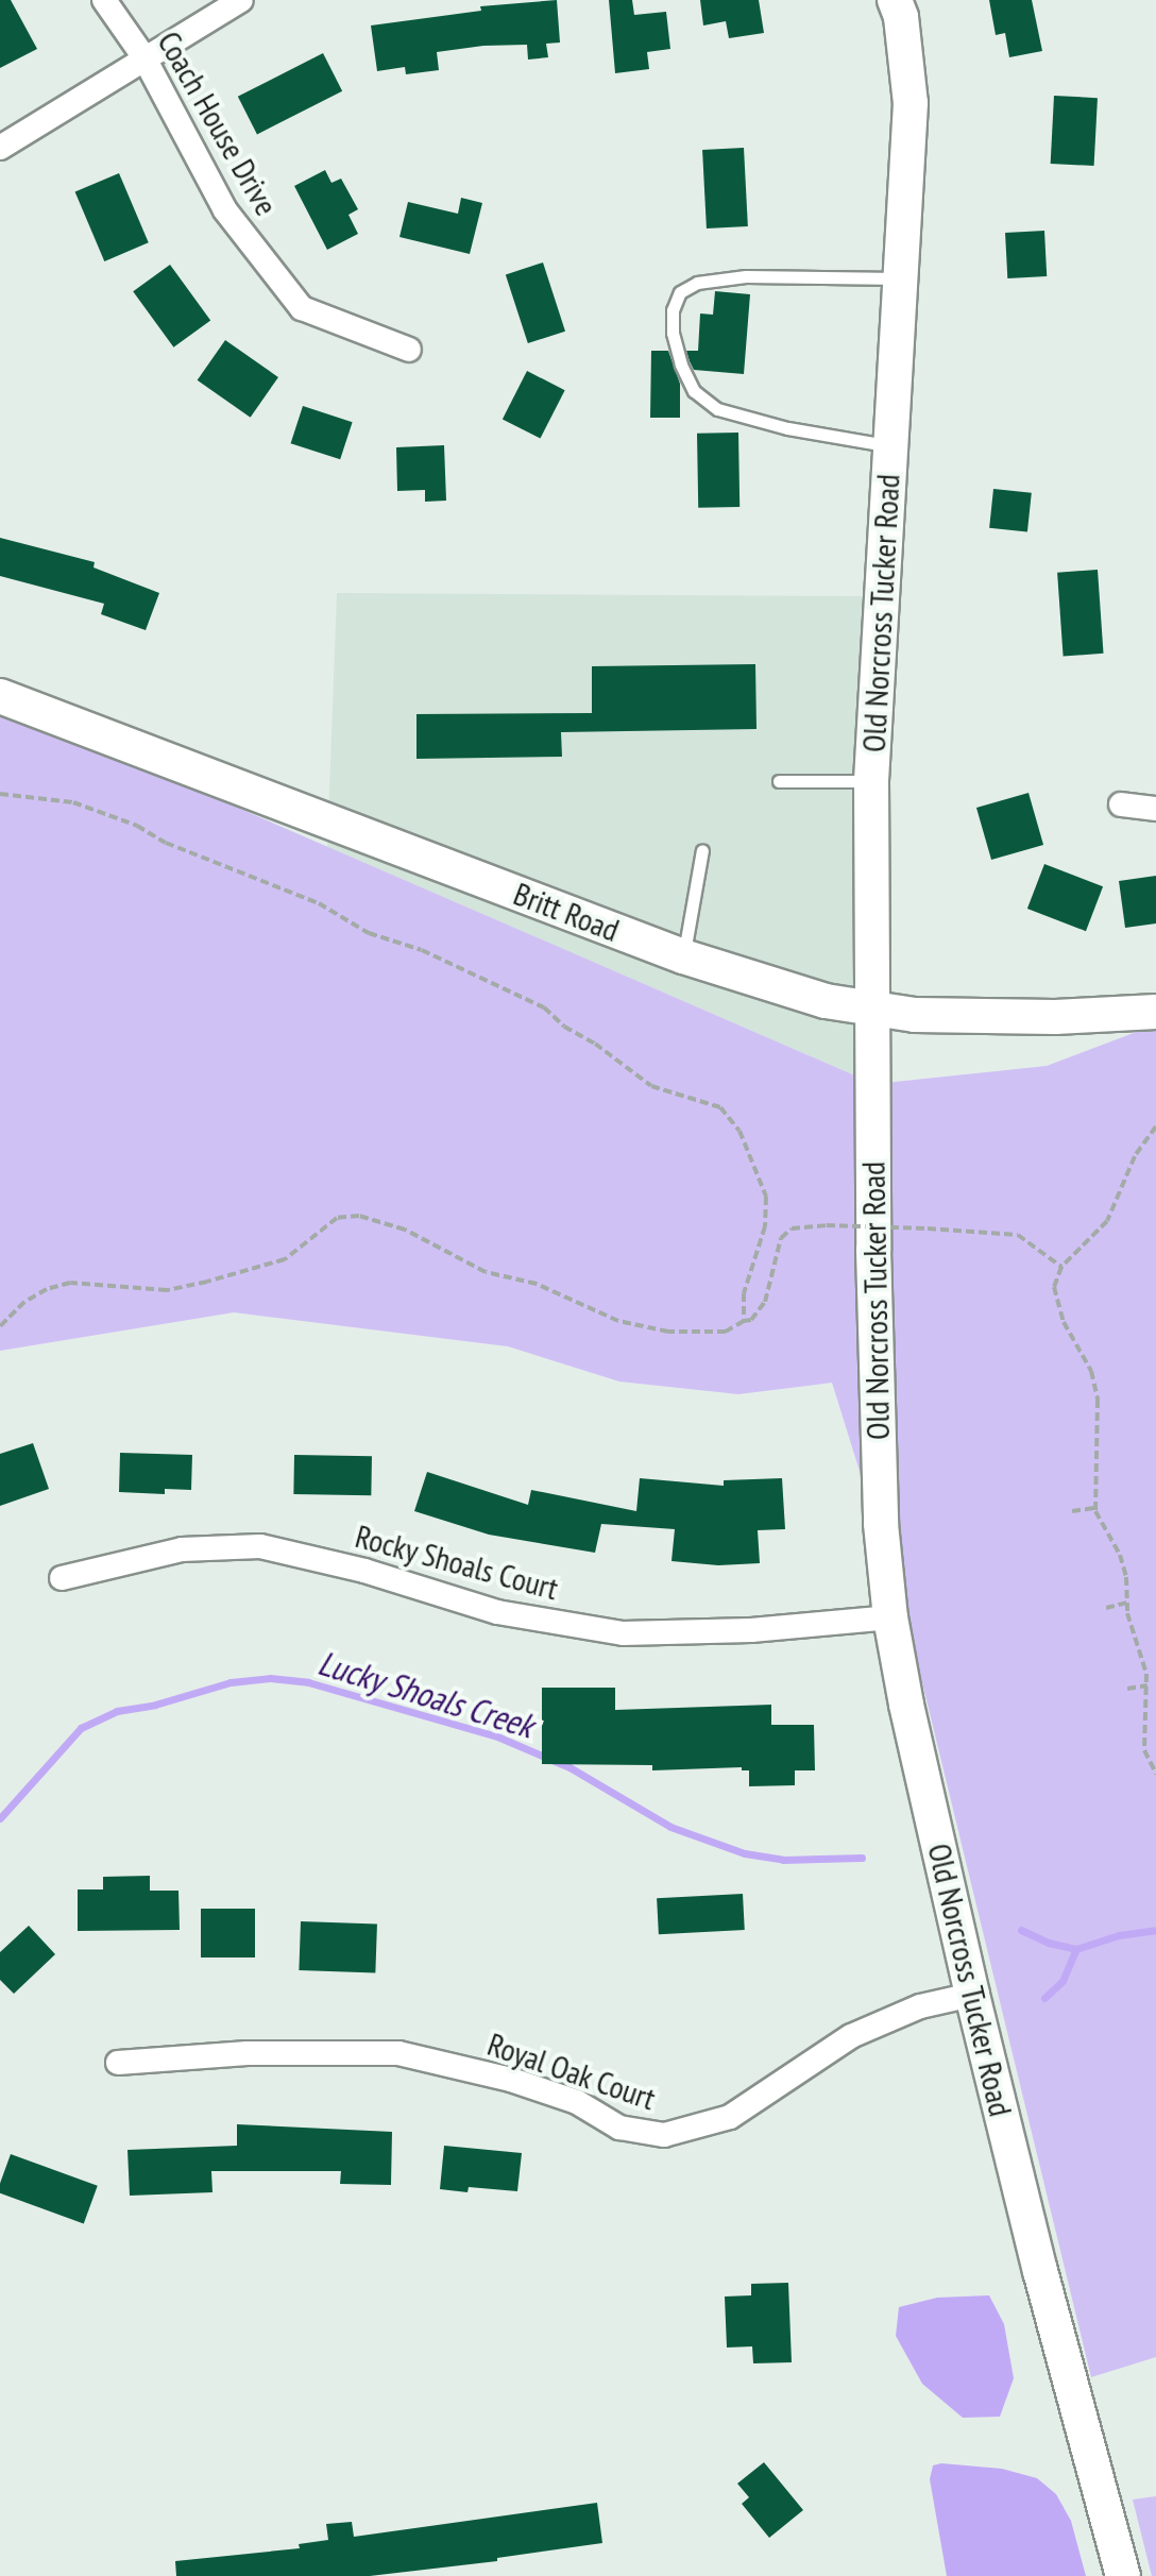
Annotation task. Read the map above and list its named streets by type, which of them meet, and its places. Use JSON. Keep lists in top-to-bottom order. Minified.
{"streets":{"street":["Coach House Drive","Old Norcross Tucker Road","Britt Road","Rocky Shoals Court","Royal Oak Court"]},"crossings":[["Old Norcross Tucker Road","Britt Road"],["Old Norcross Tucker Road","Rocky Shoals Court"],["Old Norcross Tucker Road","Royal Oak Court"]],"water":["Lucky Shoals Creek"]}
